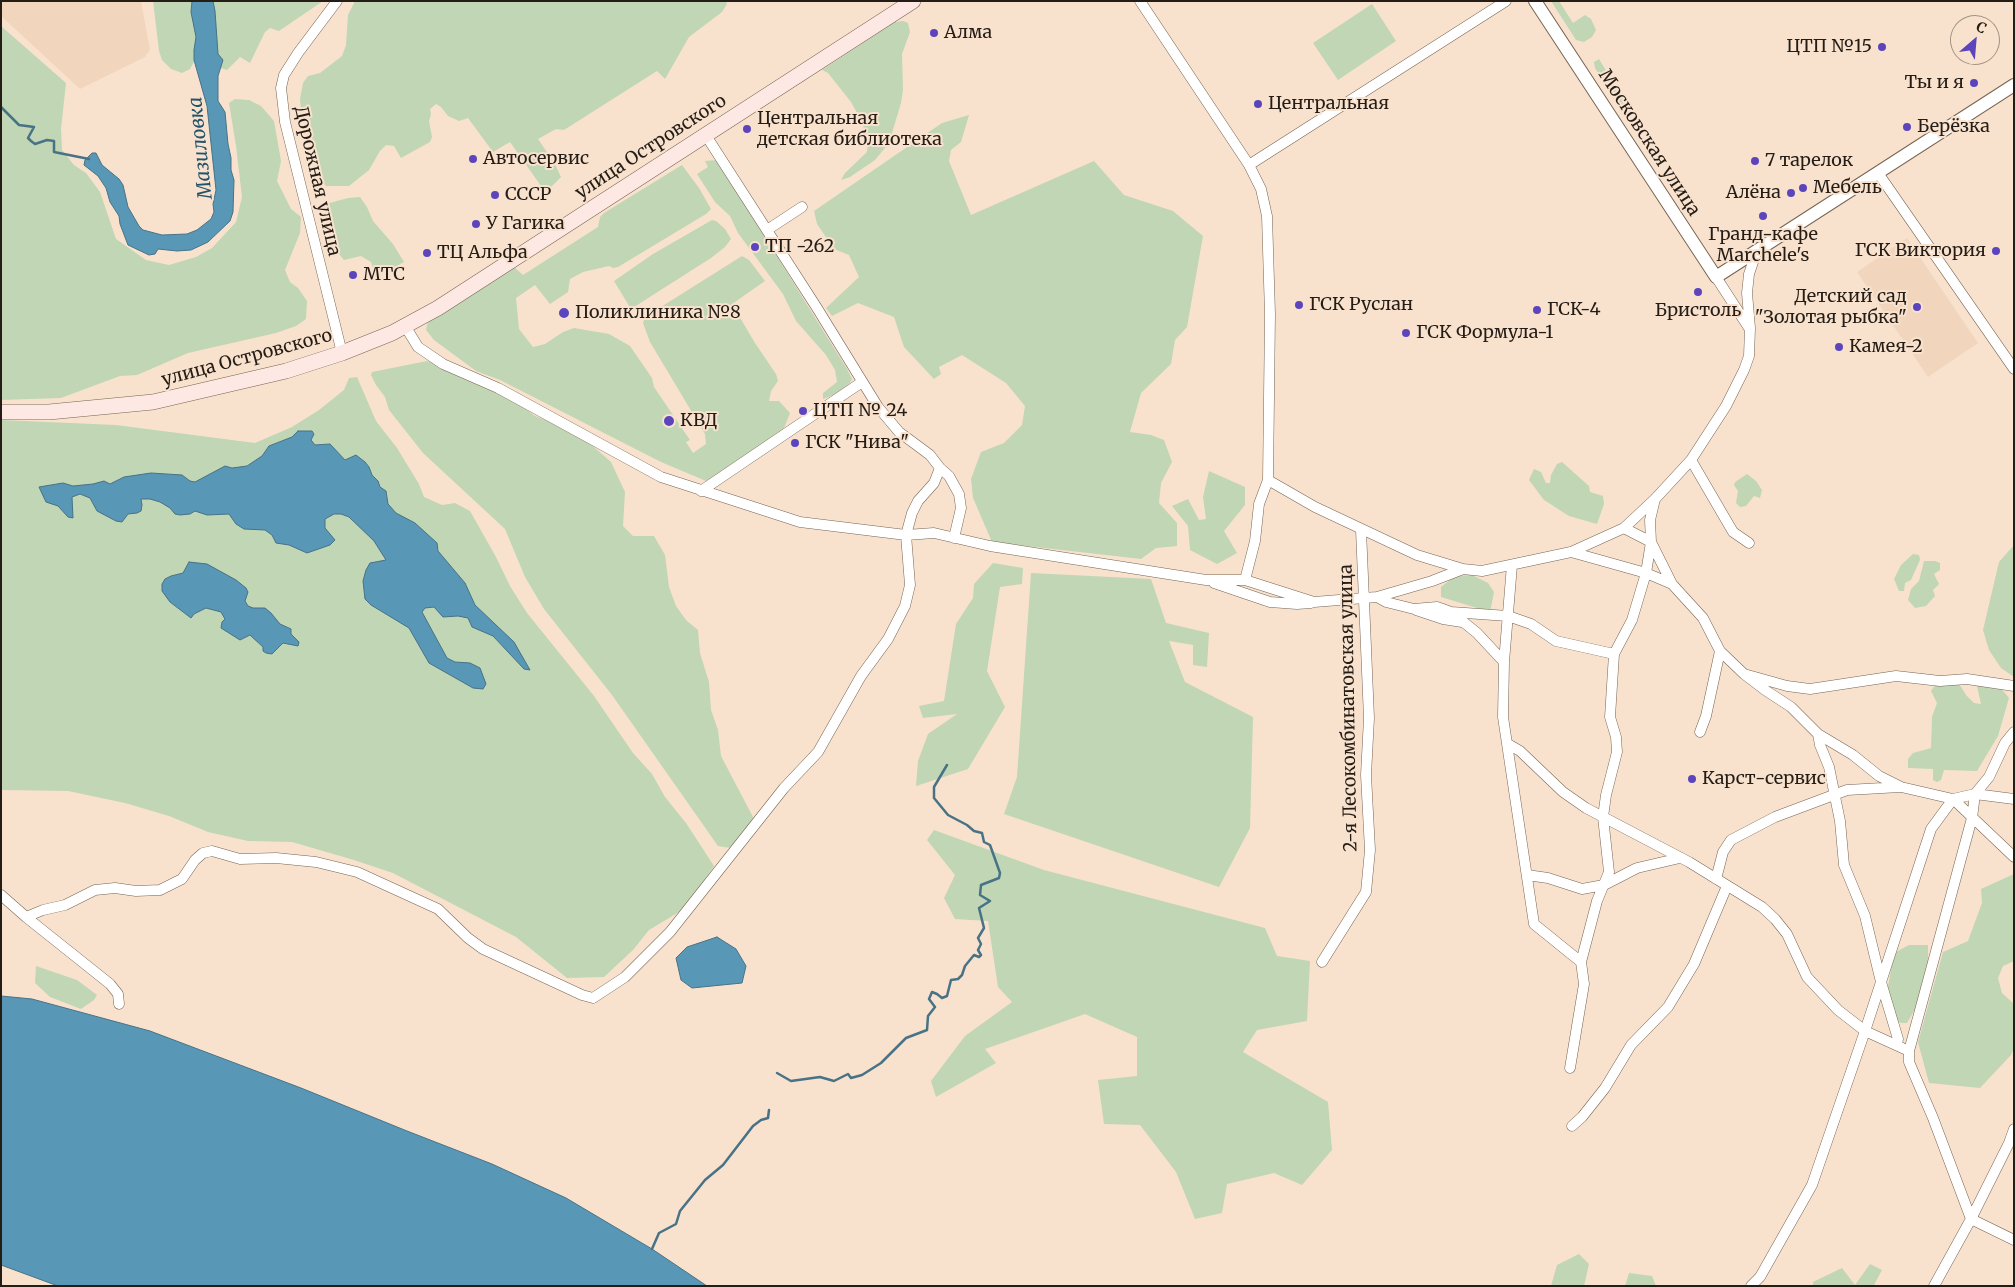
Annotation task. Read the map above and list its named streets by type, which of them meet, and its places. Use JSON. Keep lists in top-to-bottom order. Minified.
{"streets":{"main road":["улица Островского"],"street":["Московская улица","Дорожная улица","2-я Лесокомбинатовская улица"]},"crossings":[["улица Островского","Дорожная улица"]],"water":["Мазиловка"],"places":["Алма","ЦТП №15","Ты и я","Центральная","Берёзка","Центральная детская библиотека","Автосервис","7 тарелок","Мебель","Алёна","СССР","Гранд-кафе Marchele's","У Гагика","ТП -262","ГСК Виктория","ТЦ Альфа","МТС","Бристоль","ГСК Руслан","Детский сад \"Золотая рыбка\"","ГСК-4","Поликлиника №8","ГСК Формула-1","Камея-2","ЦТП № 24","КВД","ГСК \"Нива\"","Карст-сервис"],"north":"top right"}
